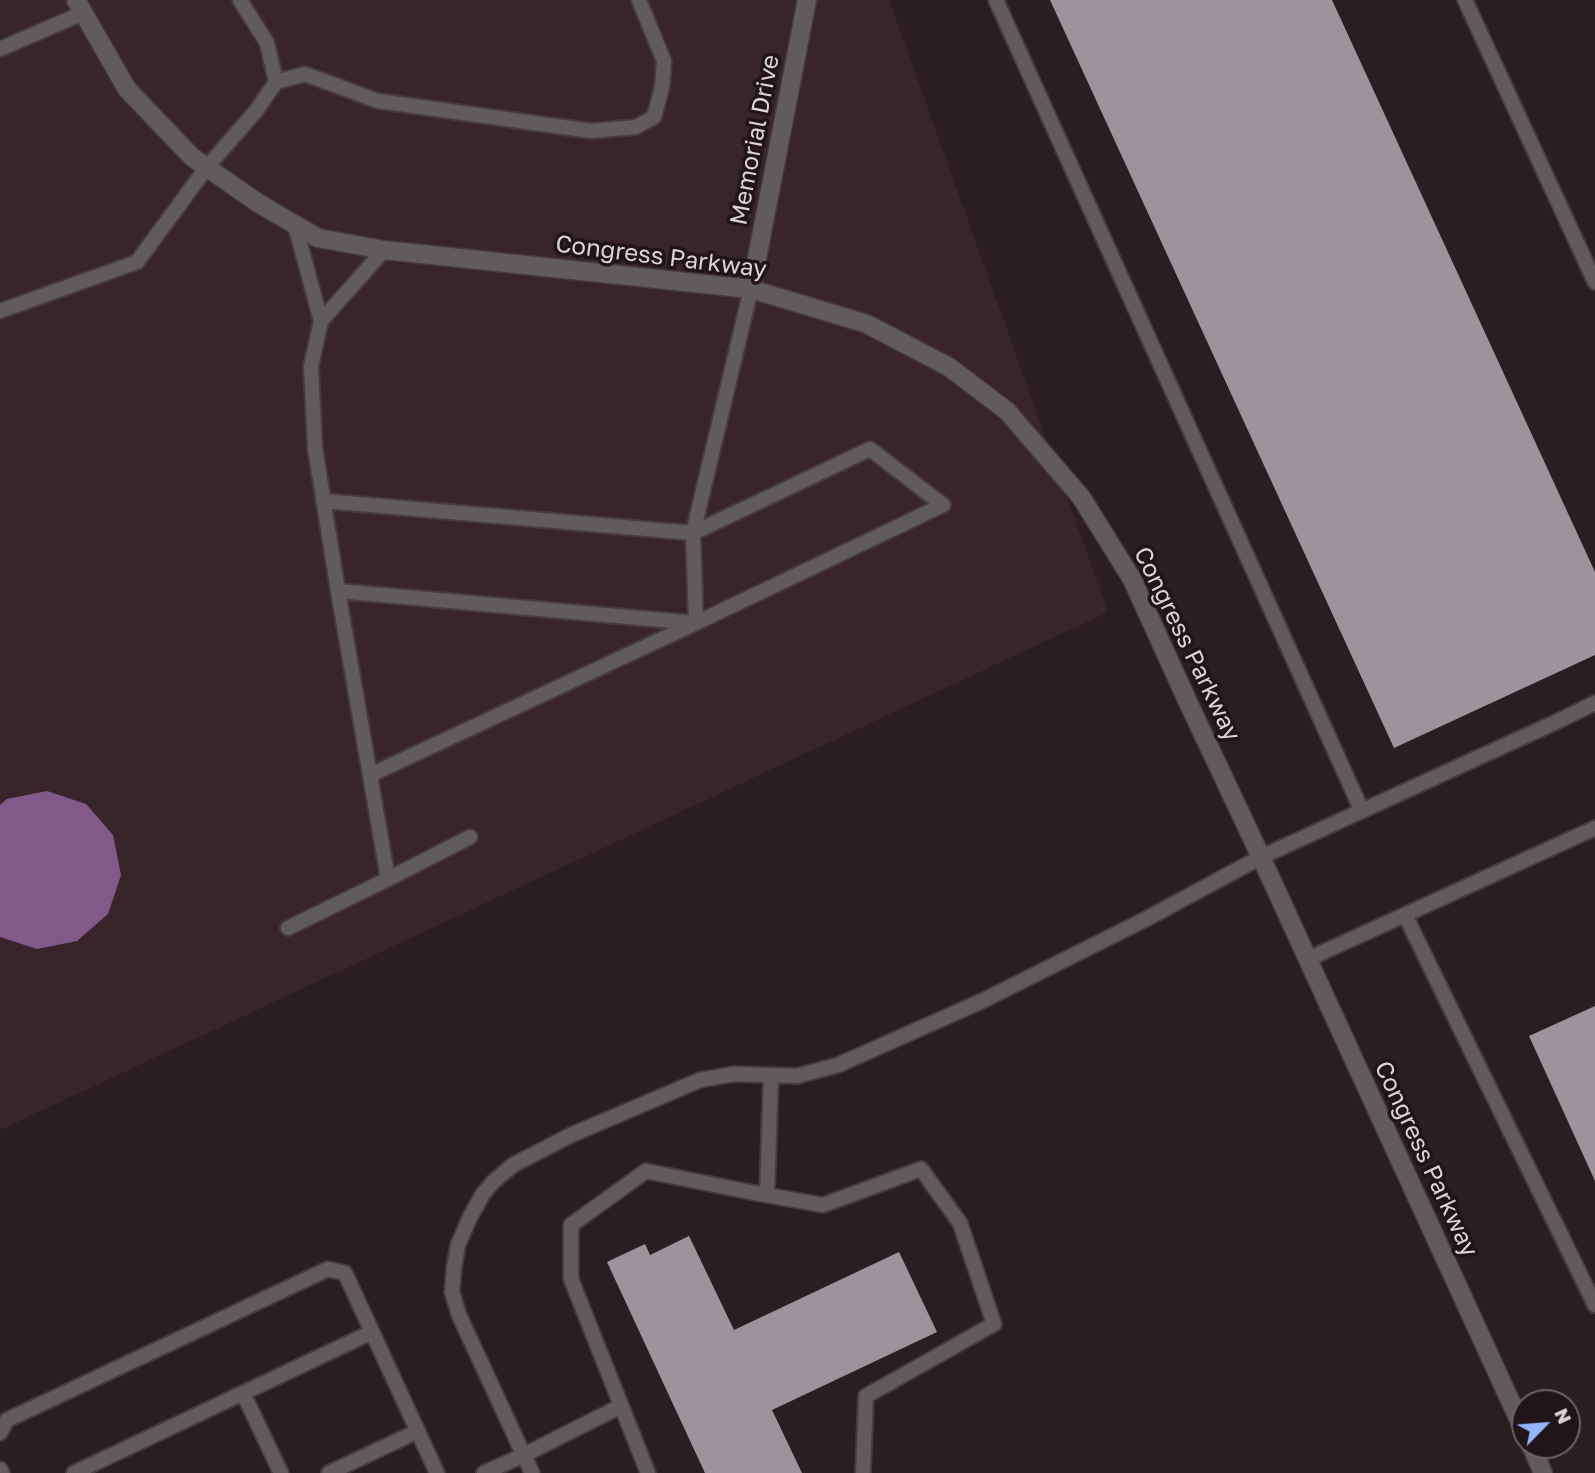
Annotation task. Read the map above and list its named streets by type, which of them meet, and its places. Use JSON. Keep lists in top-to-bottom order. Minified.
{"streets":{"street":["Memorial Drive","Congress Parkway"]},"crossings":[["Memorial Drive","Congress Parkway"]],"north":"top right"}
